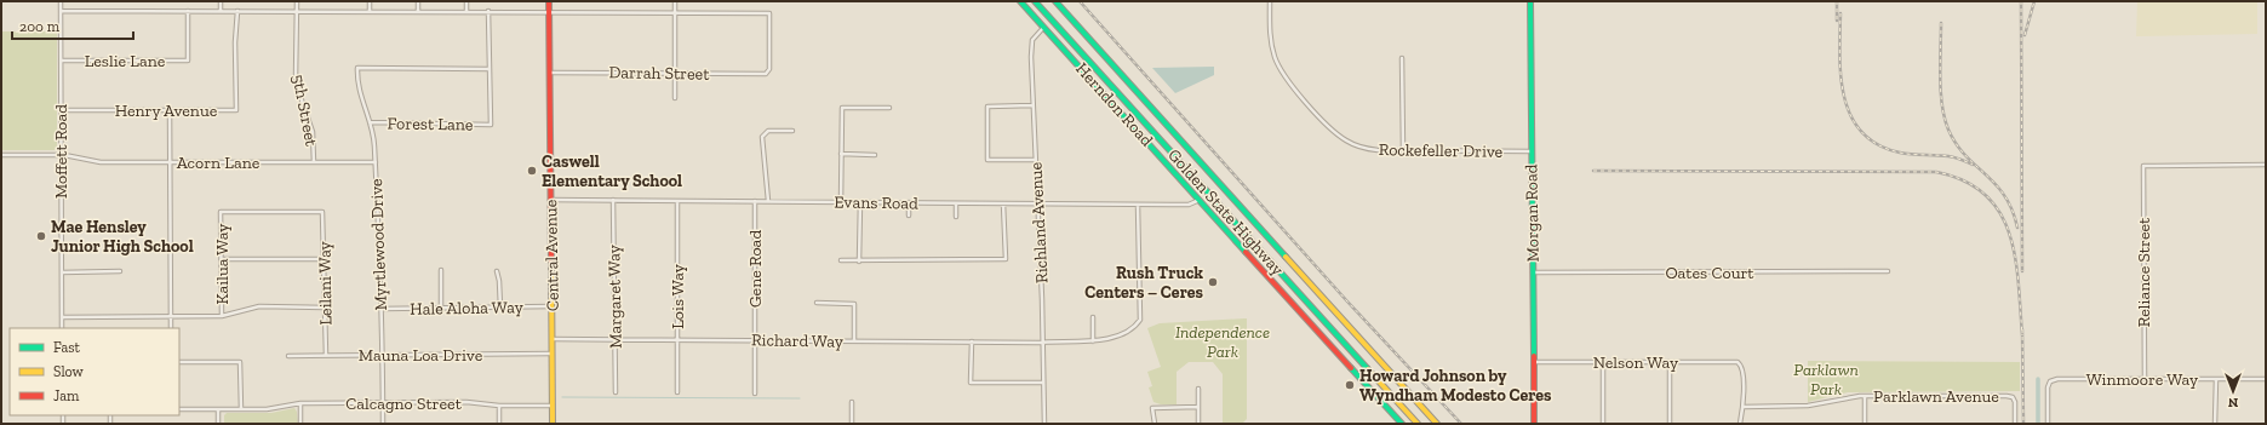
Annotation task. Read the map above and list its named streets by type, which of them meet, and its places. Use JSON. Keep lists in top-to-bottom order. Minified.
{"streets":{"main road":["Herndon Road","Golden State Highway","Morgan Road","Central Avenue"],"street":["Leslie Lane","Darrah Street","Henry Avenue","5th Street","Forest Lane","Rockefeller Drive","Moffett Road","Acorn Lane","Evans Road","Richland Avenue","Myrtlewood Drive","Kailua Way","Gene Road","Oates Court","Reliance Street","Leilani Way","Margaret Way","Lois Way","Hale Aloha Way","Richard Way","Mauna Loa Drive","Nelson Way","Winmoore Way","Parklawn Avenue","Calcagno Street"]},"crossings":[["Leslie Lane","Moffett Road"],["Darrah Street","Central Avenue"],["Herndon Road","Evans Road"],["Herndon Road","Richland Avenue"],["Henry Avenue","Moffett Road"],["5th Street","Acorn Lane"],["Forest Lane","Myrtlewood Drive"],["Rockefeller Drive","Morgan Road"],["Moffett Road","Acorn Lane"],["Acorn Lane","Myrtlewood Drive"],["Evans Road","Richland Avenue"],["Evans Road","Central Avenue"],["Evans Road","Gene Road"],["Evans Road","Margaret Way"],["Evans Road","Lois Way"],["Evans Road","Richard Way"],["Morgan Road","Oates Court"],["Morgan Road","Nelson Way"],["Richland Avenue","Richard Way"],["Myrtlewood Drive","Hale Aloha Way"],["Myrtlewood Drive","Mauna Loa Drive"],["Myrtlewood Drive","Calcagno Street"],["Central Avenue","Hale Aloha Way"],["Central Avenue","Richard Way"],["Central Avenue","Mauna Loa Drive"],["Central Avenue","Calcagno Street"],["Kailua Way","Leilani Way"],["Gene Road","Richard Way"],["Reliance Street","Winmoore Way"],["Leilani Way","Mauna Loa Drive"],["Margaret Way","Richard Way"],["Lois Way","Richard Way"],["Nelson Way","Parklawn Avenue"]],"parks":["Independence Park","Parklawn Park"],"places":["Caswell Elementary School","Mae Hensley Junior High School","Rush Truck Centers – Ceres","Howard Johnson by Wyndham Modesto Ceres"],"legend":["Fast","Slow","Jam"],"scale_bar":"200 m","north":"bottom"}
